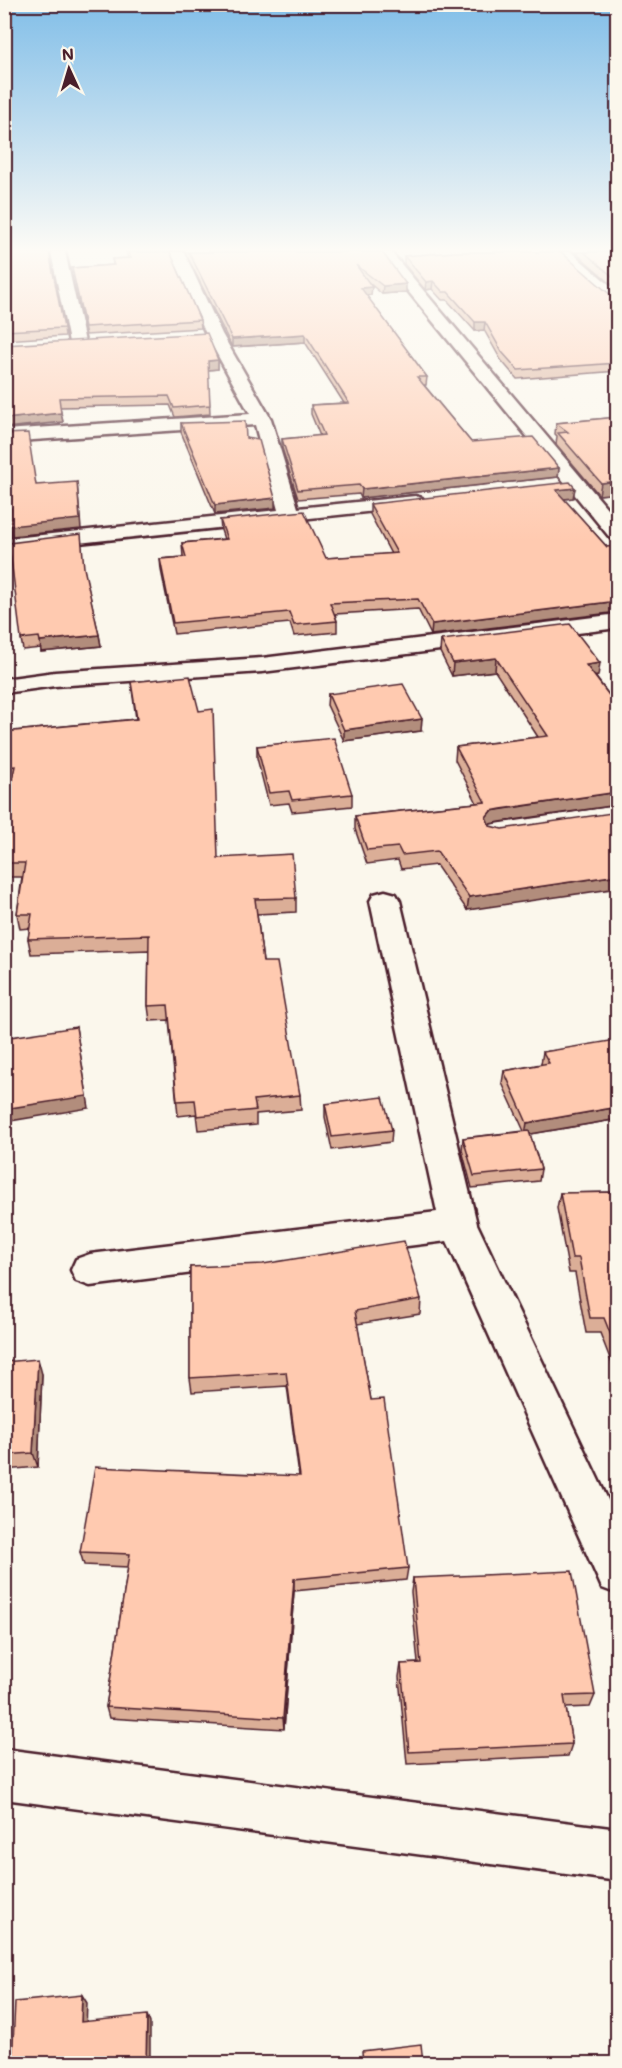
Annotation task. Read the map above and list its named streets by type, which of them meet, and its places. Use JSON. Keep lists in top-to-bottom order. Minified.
{"north":"top"}
